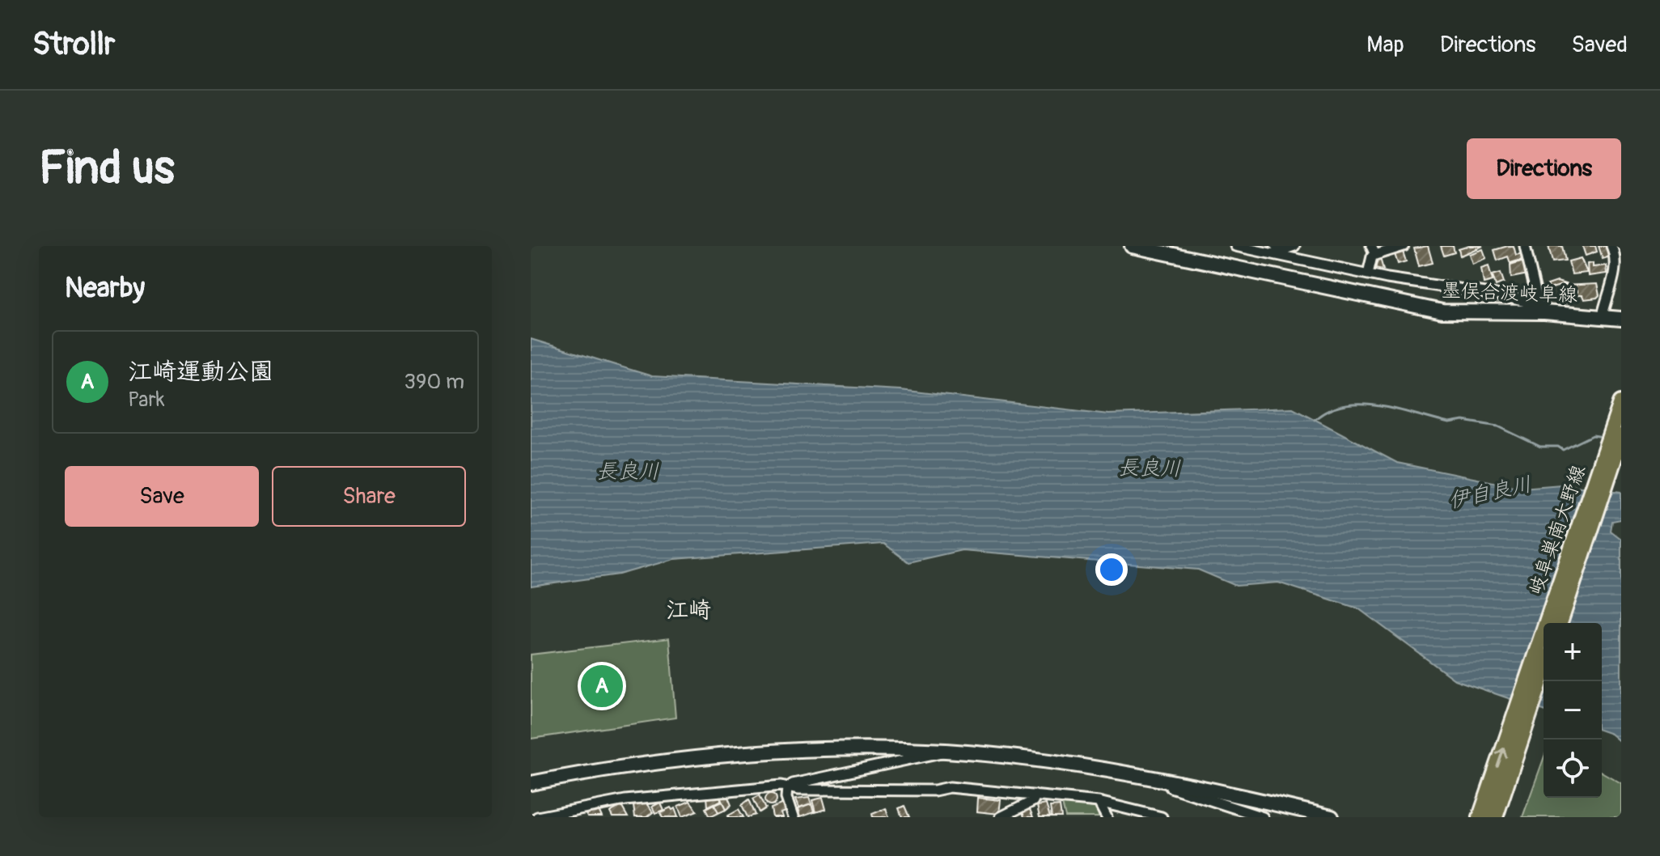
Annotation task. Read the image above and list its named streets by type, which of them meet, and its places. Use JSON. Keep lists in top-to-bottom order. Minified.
{"streets":{"main road":["岐阜巣南大野線"],"street":["墨俣合渡岐阜線"]},"districts":["江崎"],"water":["長良川","伊自良川"],"page":{"header":"Strollr","nav":["Map","Directions","Saved"],"buttons":["Directions",["Save","Share"]],"title":"Find us","heading":"Nearby","list":[{"mark":"A","name":"江崎運動公園","note":"Park","value":"390 m"}],"map_buttons":["+","−"],"pins":"A"}}
